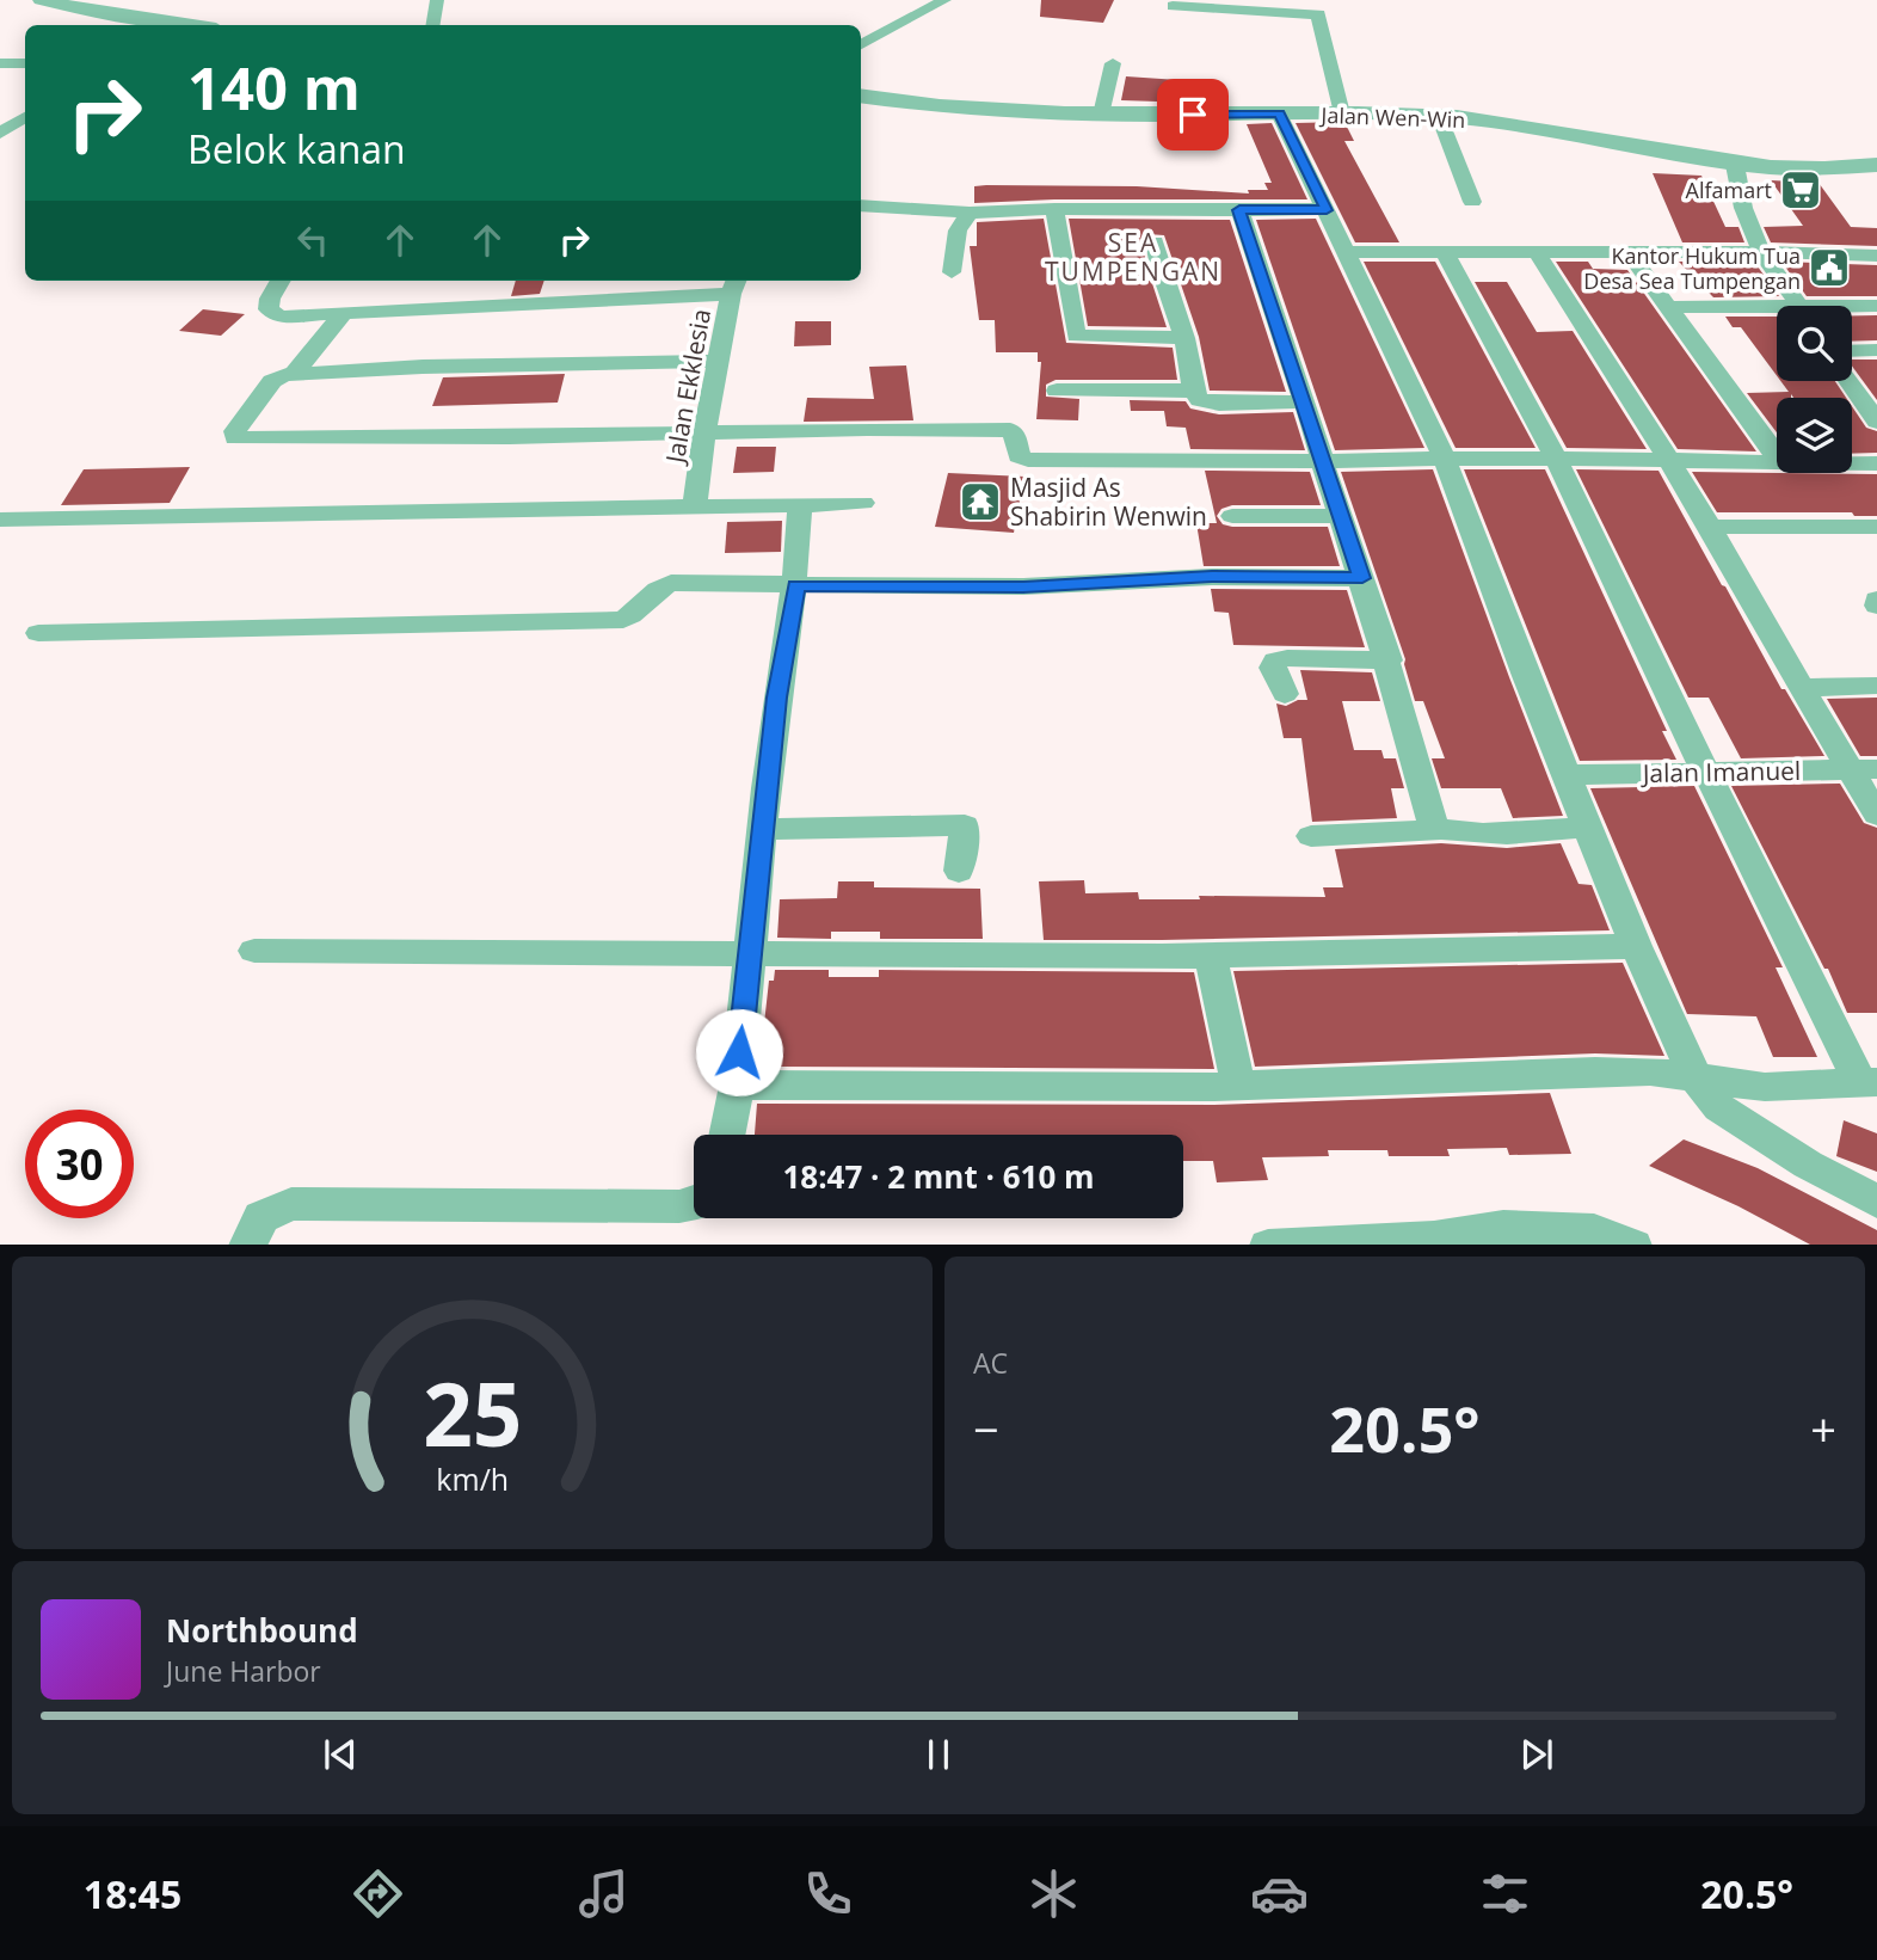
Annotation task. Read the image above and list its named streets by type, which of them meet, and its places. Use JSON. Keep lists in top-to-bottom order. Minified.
{"streets":{"street":["Jalan Wen-Win","Jalan Ekklesia","Jalan Imanuel"]},"districts":["SEA TUMPENGAN"],"places":{"supermarket":["Alfamart"],"public building":["Kantor Hukum Tua Desa Sea Tumpengan"],"temple":["Masjid As Shabirin Wenwin"]},"page":{"turn":["140 m","Belok kanan"],"limit":"30","trip":"18:47 · 2 mnt · 610 m","tile":"AC","heat":["−","20.5°","+"],"song":["Northbound","June Harbor"],"tabs":["18:45","20.5°"],"gauge":["25","km/h"]}}
